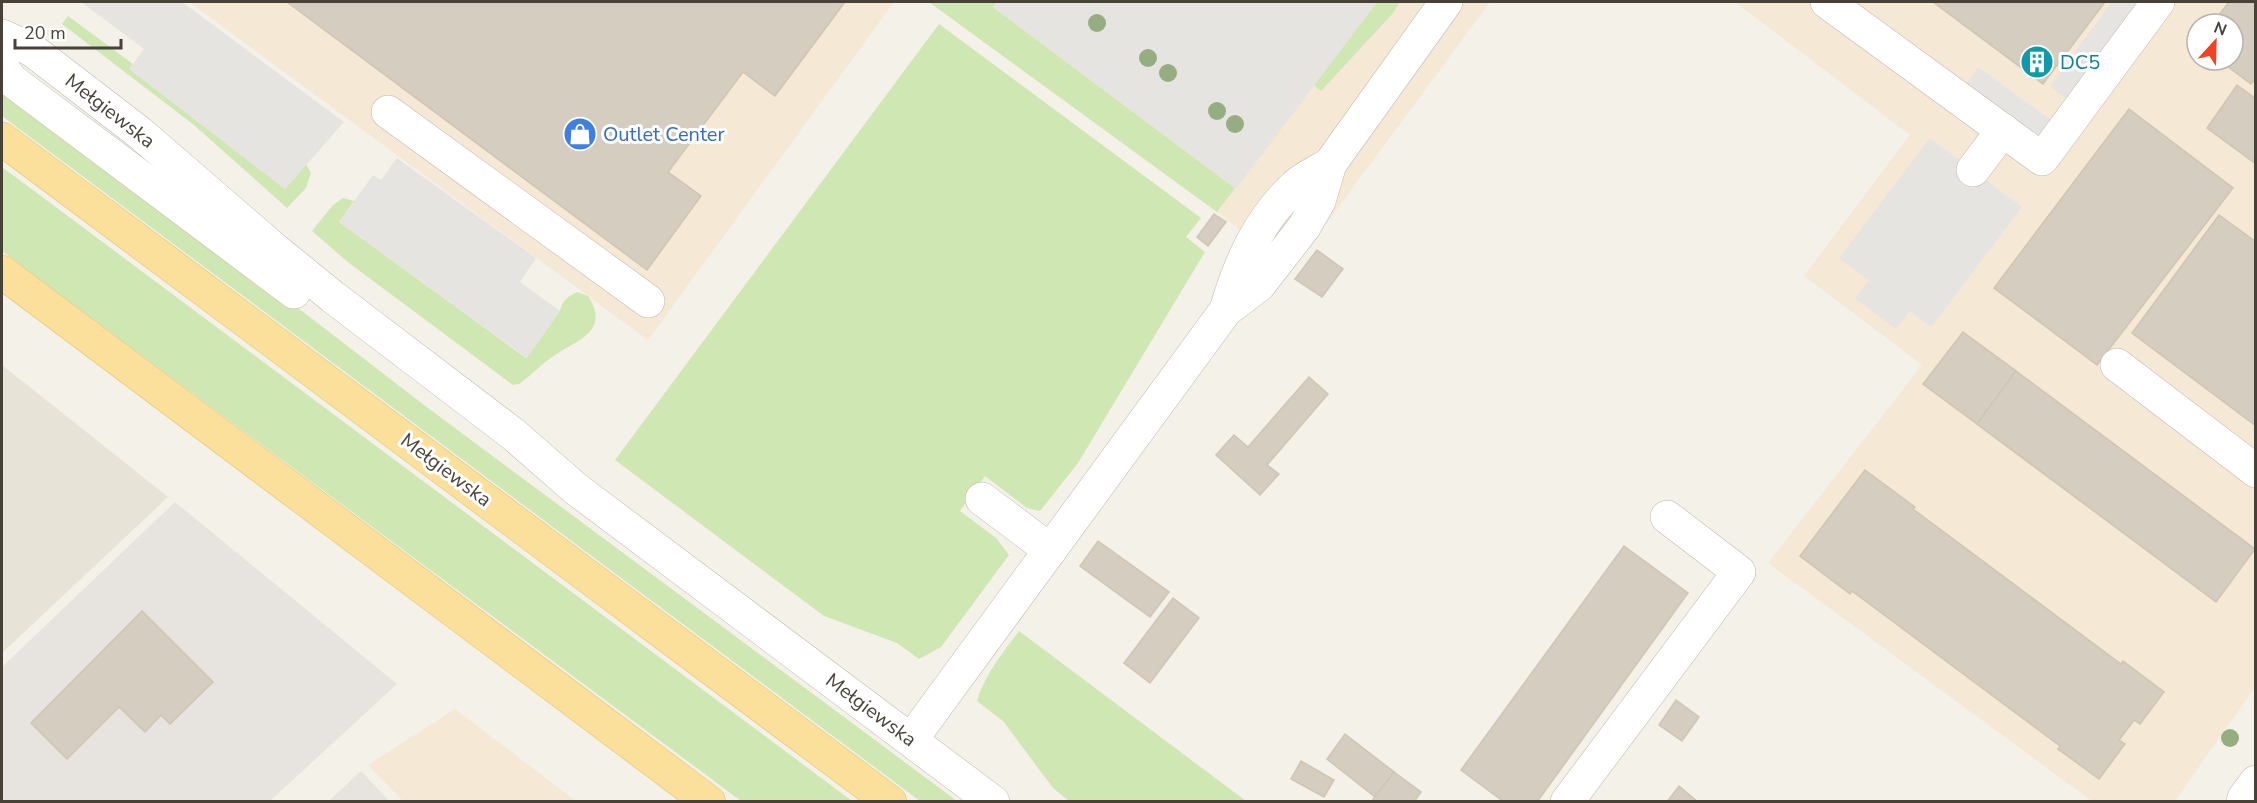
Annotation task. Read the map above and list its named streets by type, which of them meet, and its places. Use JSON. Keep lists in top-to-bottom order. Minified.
{"streets":{"main road":["Mełgiewska"]},"places":{"building":["DC5"],"shop":["Outlet Center"]},"scale_bar":"20 m","north":"top"}
